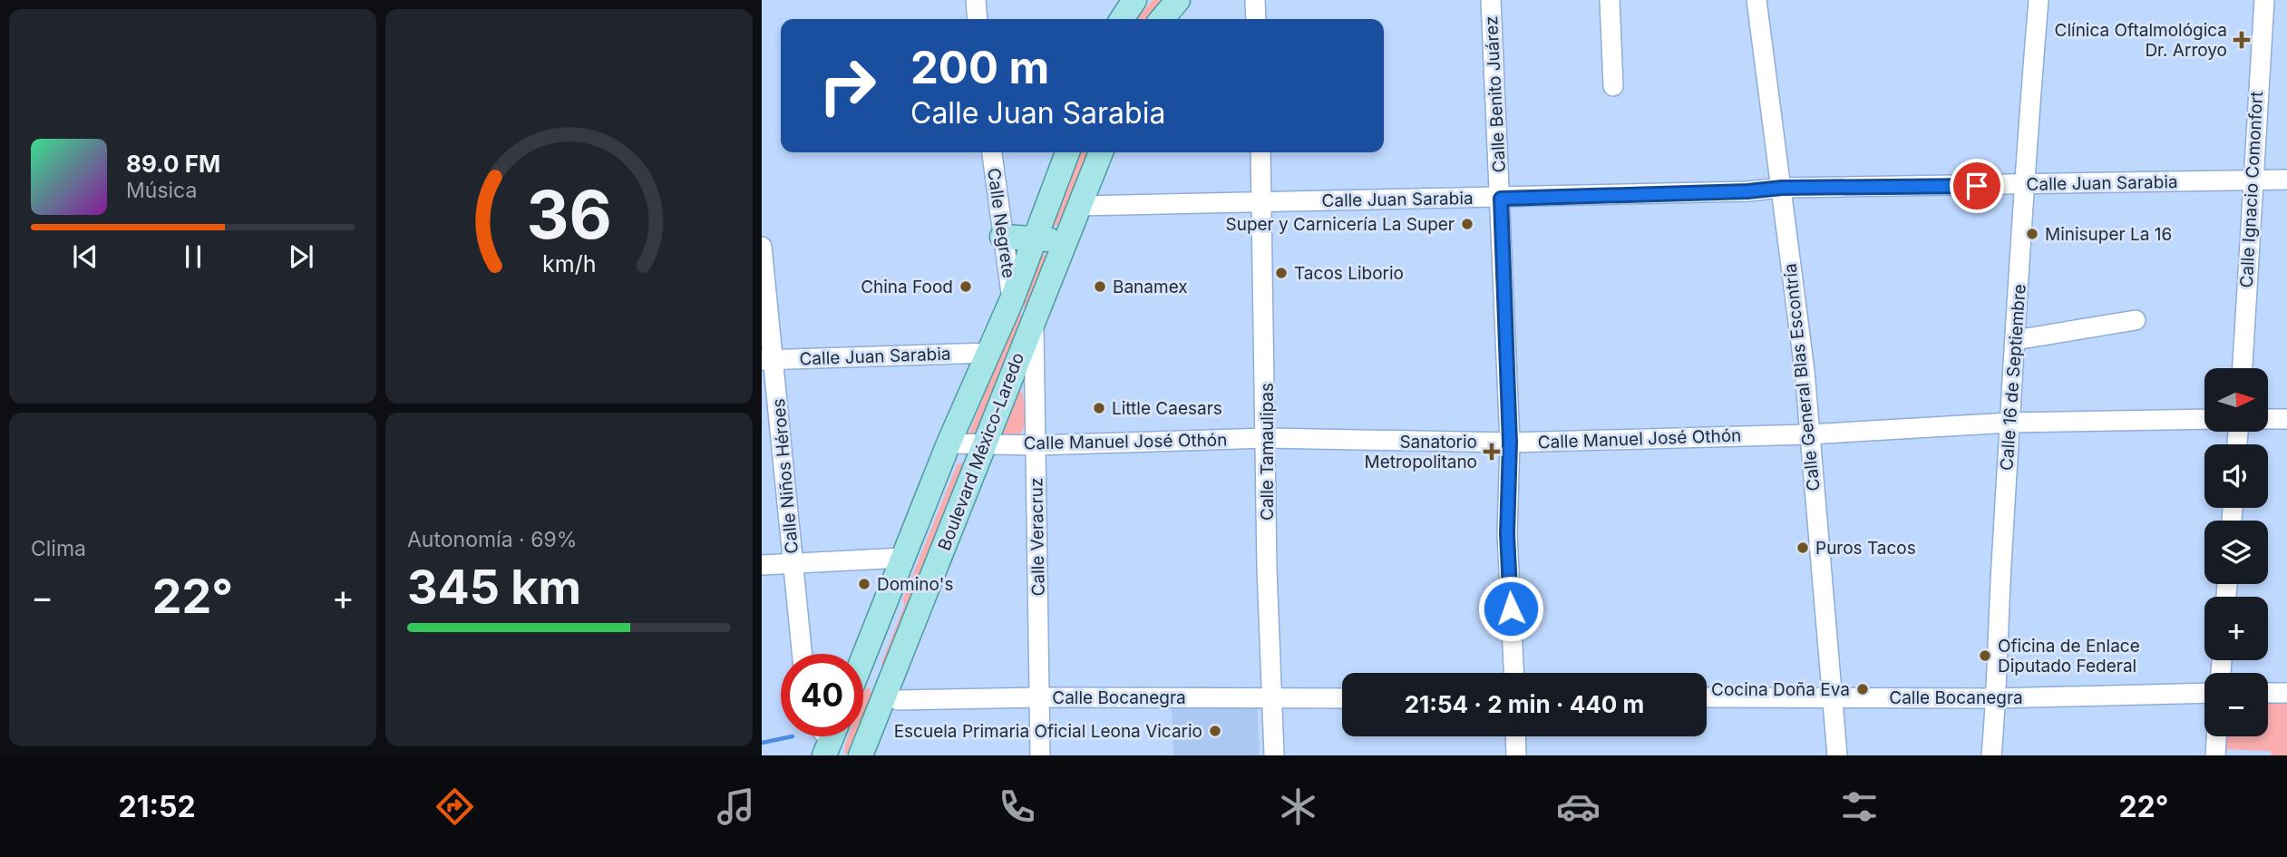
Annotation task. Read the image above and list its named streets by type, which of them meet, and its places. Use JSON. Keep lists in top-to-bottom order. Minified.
{"streets":{"main road":["Boulevard México-Laredo"],"street":["Calle Benito Juárez","Calle Juan Sarabia","Calle Ignacio Comonfort","Calle Negrete","Calle General Blas Escontría","Calle 16 de Septiembre","Calle Manuel José Othón","Calle Tamaulipas","Calle Niños Héroes","Calle Veracruz","Calle Bocanegra"]},"crossings":[["Calle Benito Juárez","Calle Juan Sarabia"],["Calle Benito Juárez","Calle Manuel José Othón"],["Calle Juan Sarabia","Calle Ignacio Comonfort"],["Calle Juan Sarabia","Calle General Blas Escontría"],["Calle Juan Sarabia","Calle 16 de Septiembre"],["Calle Juan Sarabia","Boulevard México-Laredo"],["Calle Juan Sarabia","Calle Tamaulipas"],["Calle Juan Sarabia","Calle Niños Héroes"],["Calle Negrete","Boulevard México-Laredo"],["Calle General Blas Escontría","Calle Manuel José Othón"],["Calle General Blas Escontría","Calle Bocanegra"],["Calle 16 de Septiembre","Calle Manuel José Othón"],["Calle 16 de Septiembre","Calle Bocanegra"],["Calle Manuel José Othón","Boulevard México-Laredo"],["Calle Manuel José Othón","Calle Tamaulipas"],["Calle Manuel José Othón","Calle Veracruz"],["Boulevard México-Laredo","Calle Veracruz"],["Boulevard México-Laredo","Calle Bocanegra"],["Calle Tamaulipas","Calle Bocanegra"],["Calle Veracruz","Calle Bocanegra"]],"places":{"health":["Clínica Oftalmológica Dr. Arroyo","Sanatorio Metropolitano"],"other":["Super y Carnicería La Super","Minisuper La 16","Tacos Liborio","China Food","Banamex","Little Caesars","Puros Tacos","Domino's","Oficina de Enlace Diputado Federal","Cocina Doña Eva","Escuela Primaria Oficial Leona Vicario"]},"north":"right","page":{"turn":["200 m","Calle Juan Sarabia"],"song":["89.0 FM","Música"],"map_buttons":["+","−"],"tile":["Clima",["Autonomía · 69%","345 km"]],"heat":["−","22°","+"],"limit":"40","trip":"21:54 · 2 min · 440 m","tabs":["21:52","22°"],"gauge":["36","km/h"]}}
